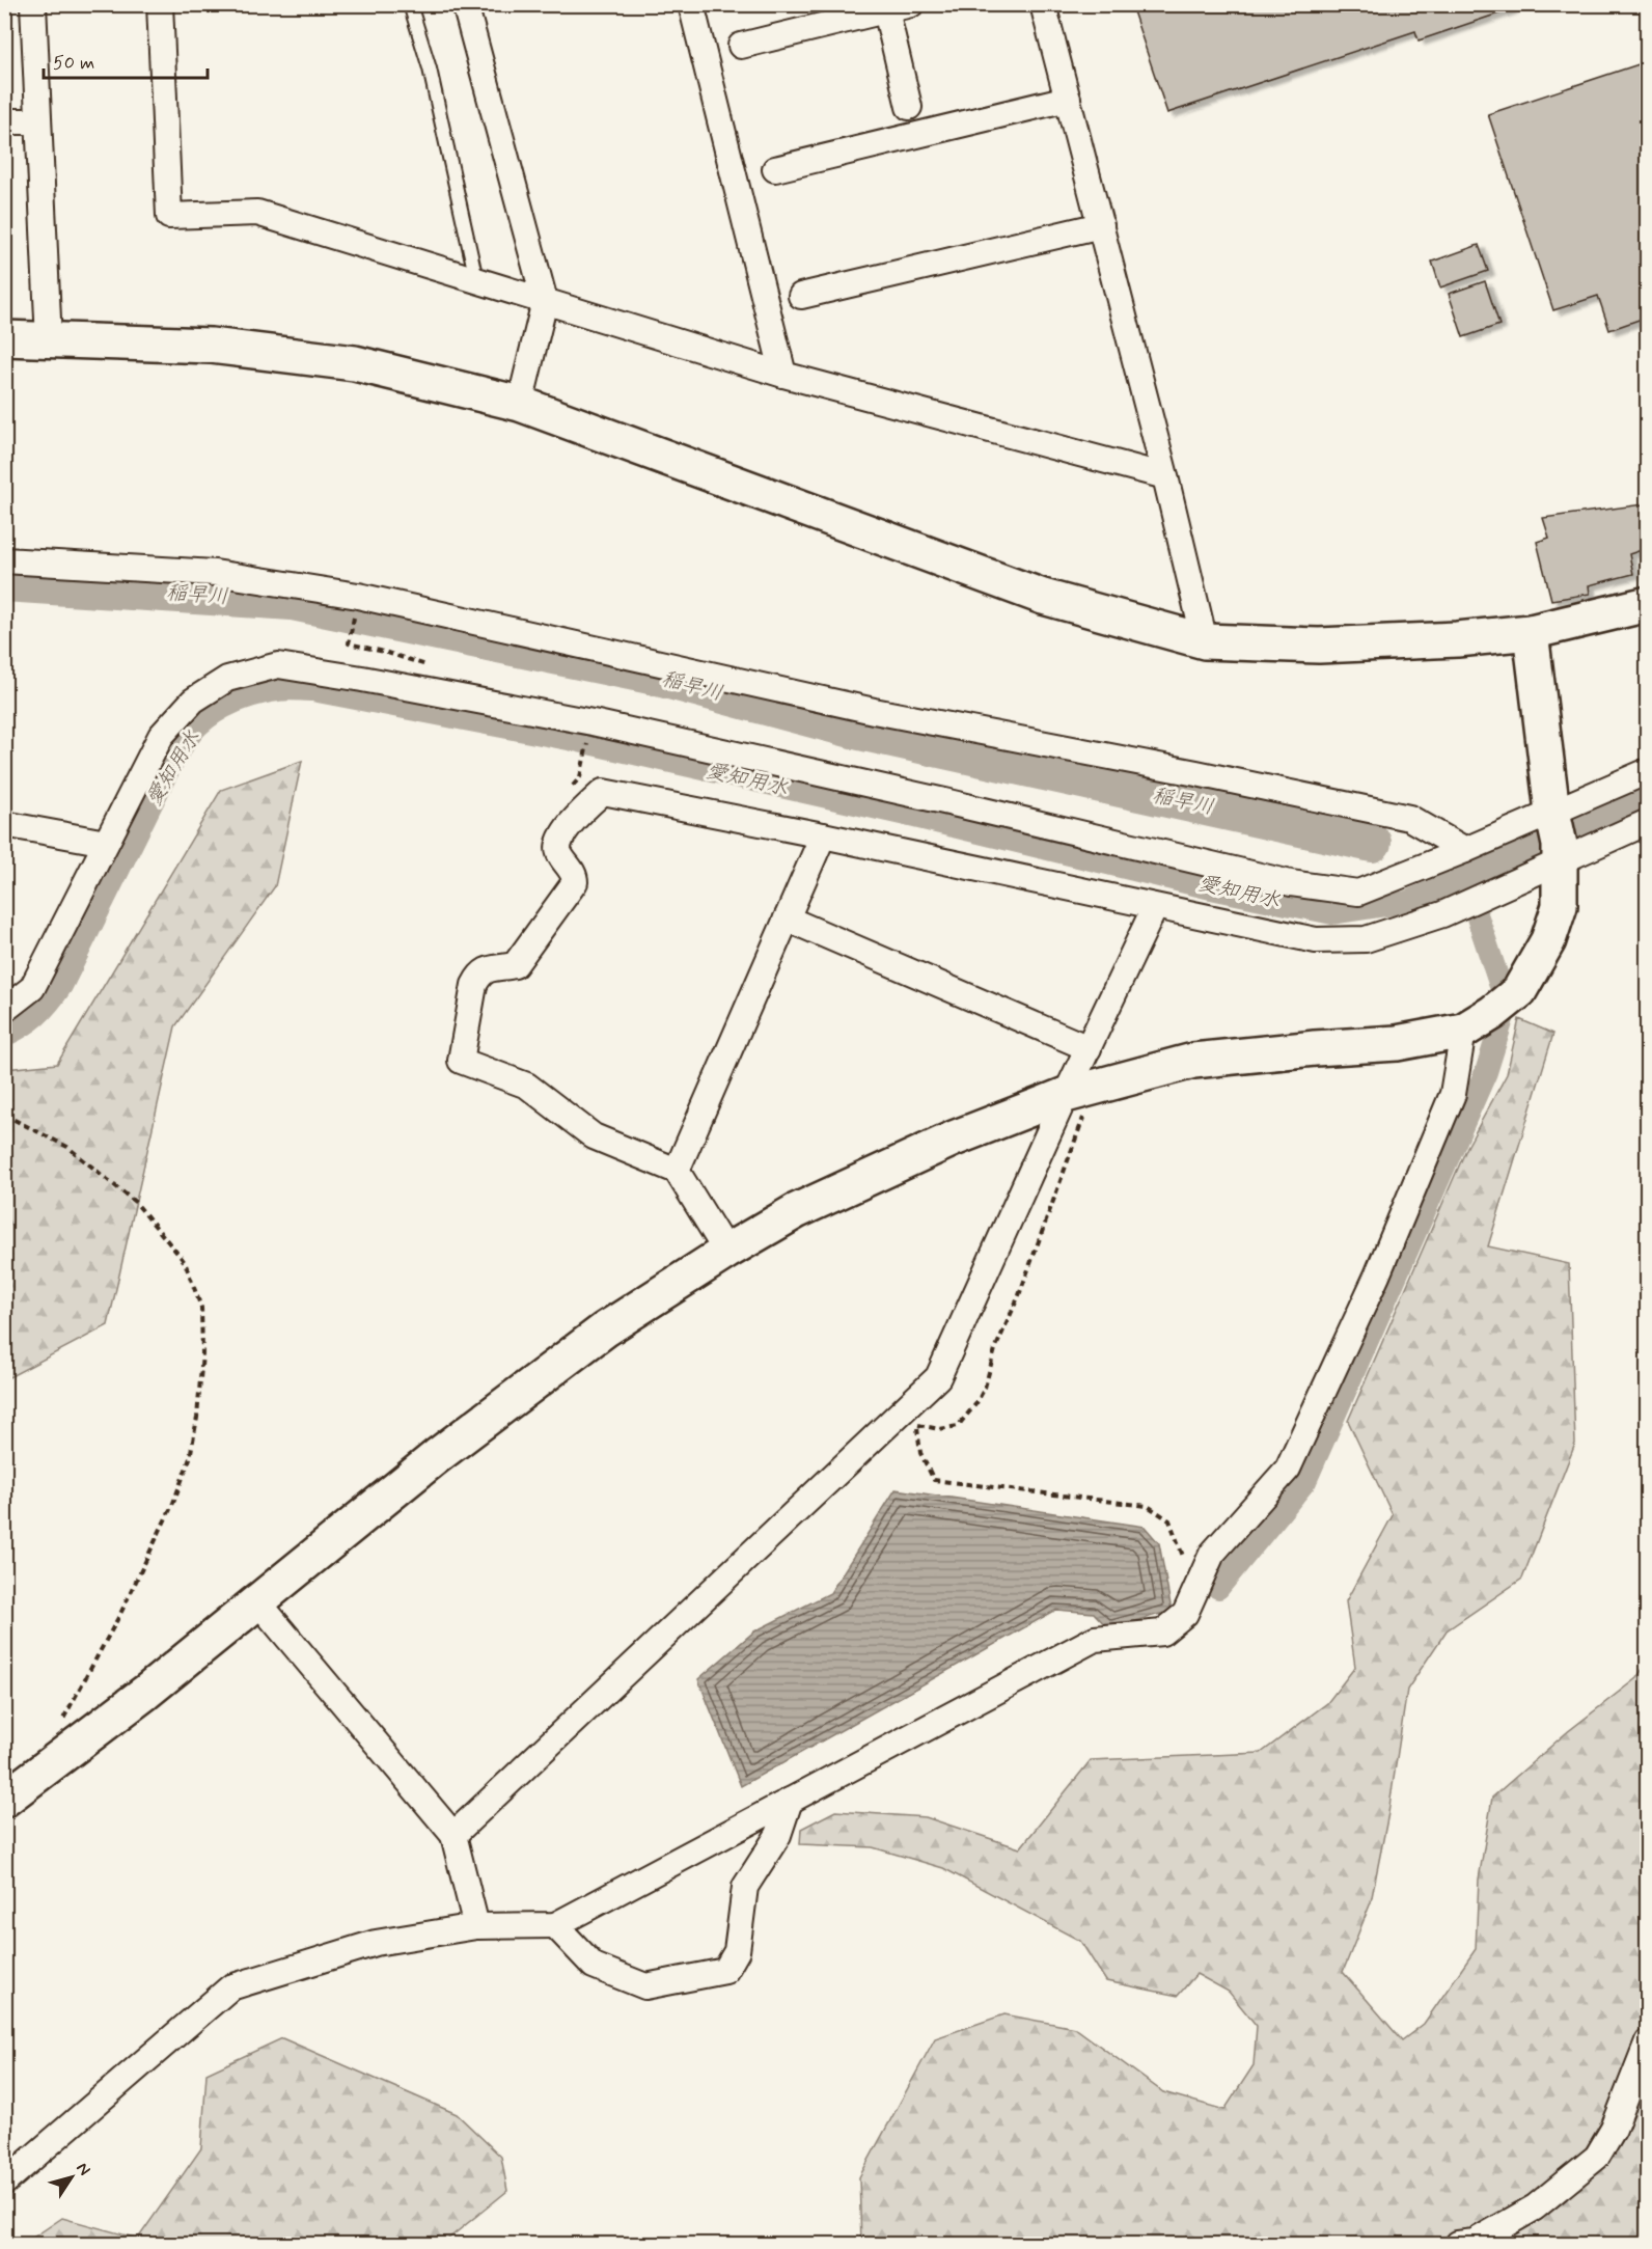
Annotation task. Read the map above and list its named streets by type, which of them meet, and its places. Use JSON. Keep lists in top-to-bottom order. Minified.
{"water":["稲早川","愛知用水"],"scale_bar":"50 m","north":"top right"}
